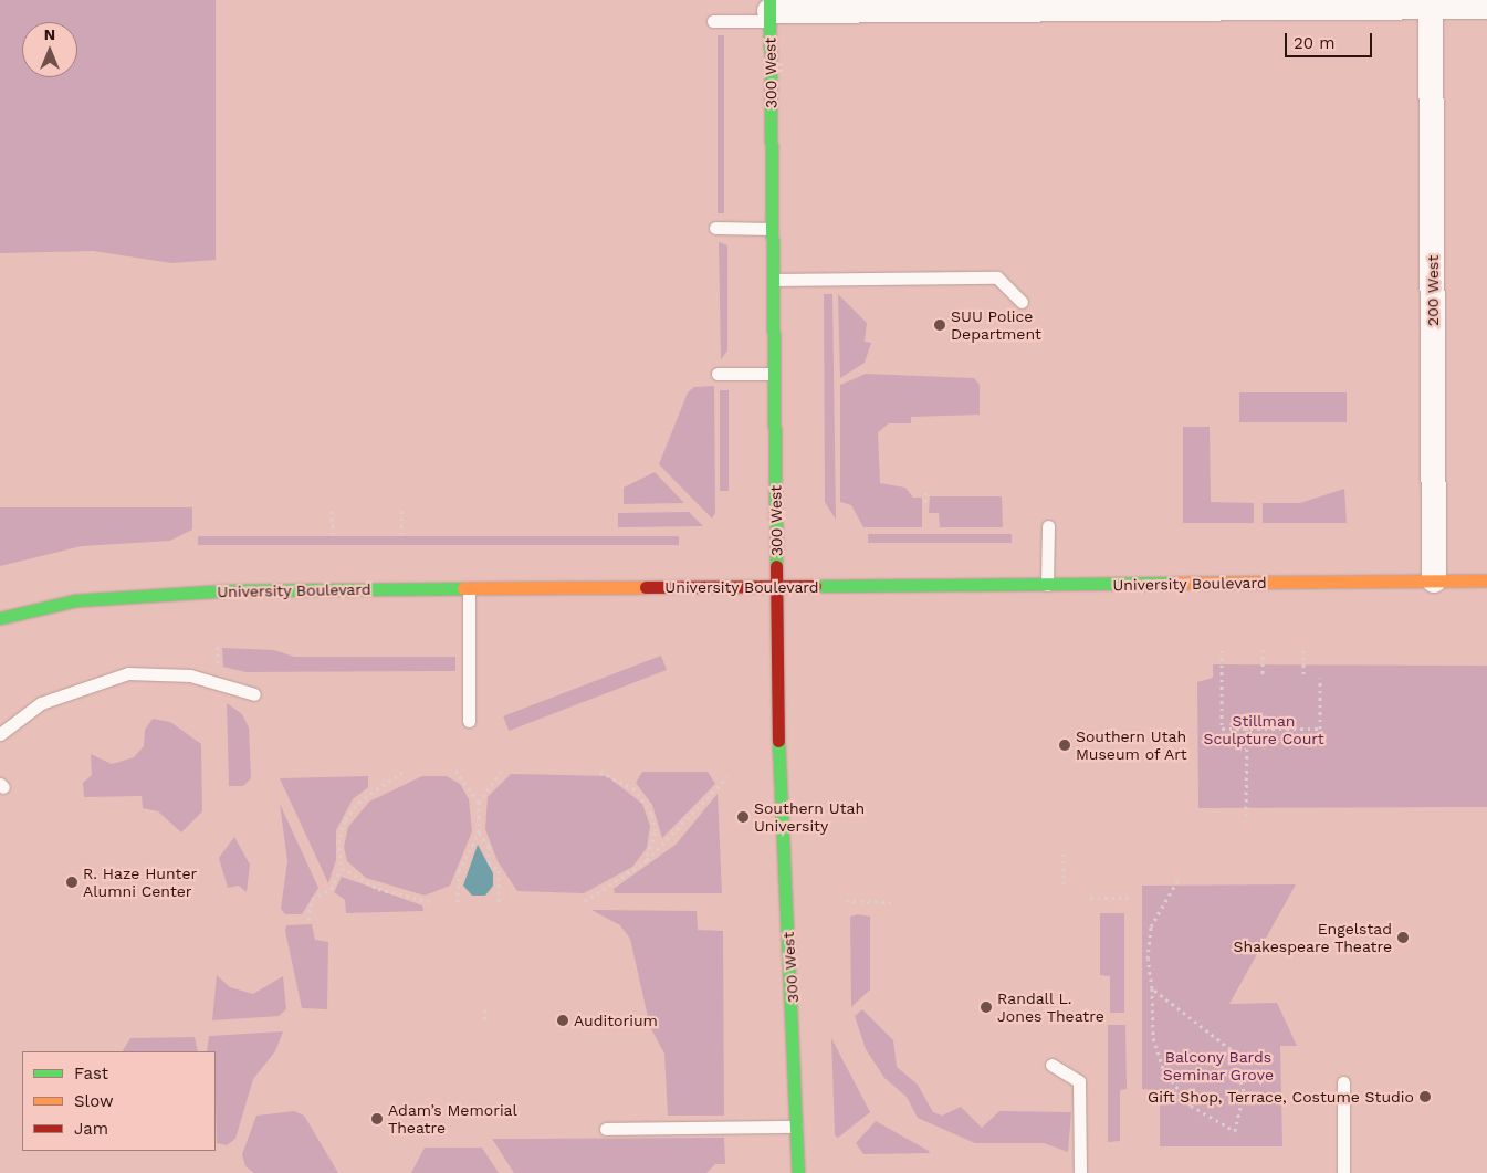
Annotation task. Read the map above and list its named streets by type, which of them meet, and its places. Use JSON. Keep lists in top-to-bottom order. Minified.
{"streets":{"main road":["300 West","University Boulevard"],"street":["200 West"]},"crossings":[["300 West","University Boulevard"],["200 West","University Boulevard"]],"parks":["Stillman Sculpture Court","Balcony Bards Seminar Grove"],"places":["SUU Police Department","Southern Utah Museum of Art","Southern Utah University","R. Haze Hunter Alumni Center","Engelstad Shakespeare Theatre","Randall L. Jones Theatre","Auditorium","Gift Shop, Terrace, Costume Studio","Adam’s Memorial Theatre"],"legend":["Fast","Slow","Jam"],"scale_bar":"20 m","north":"top"}
